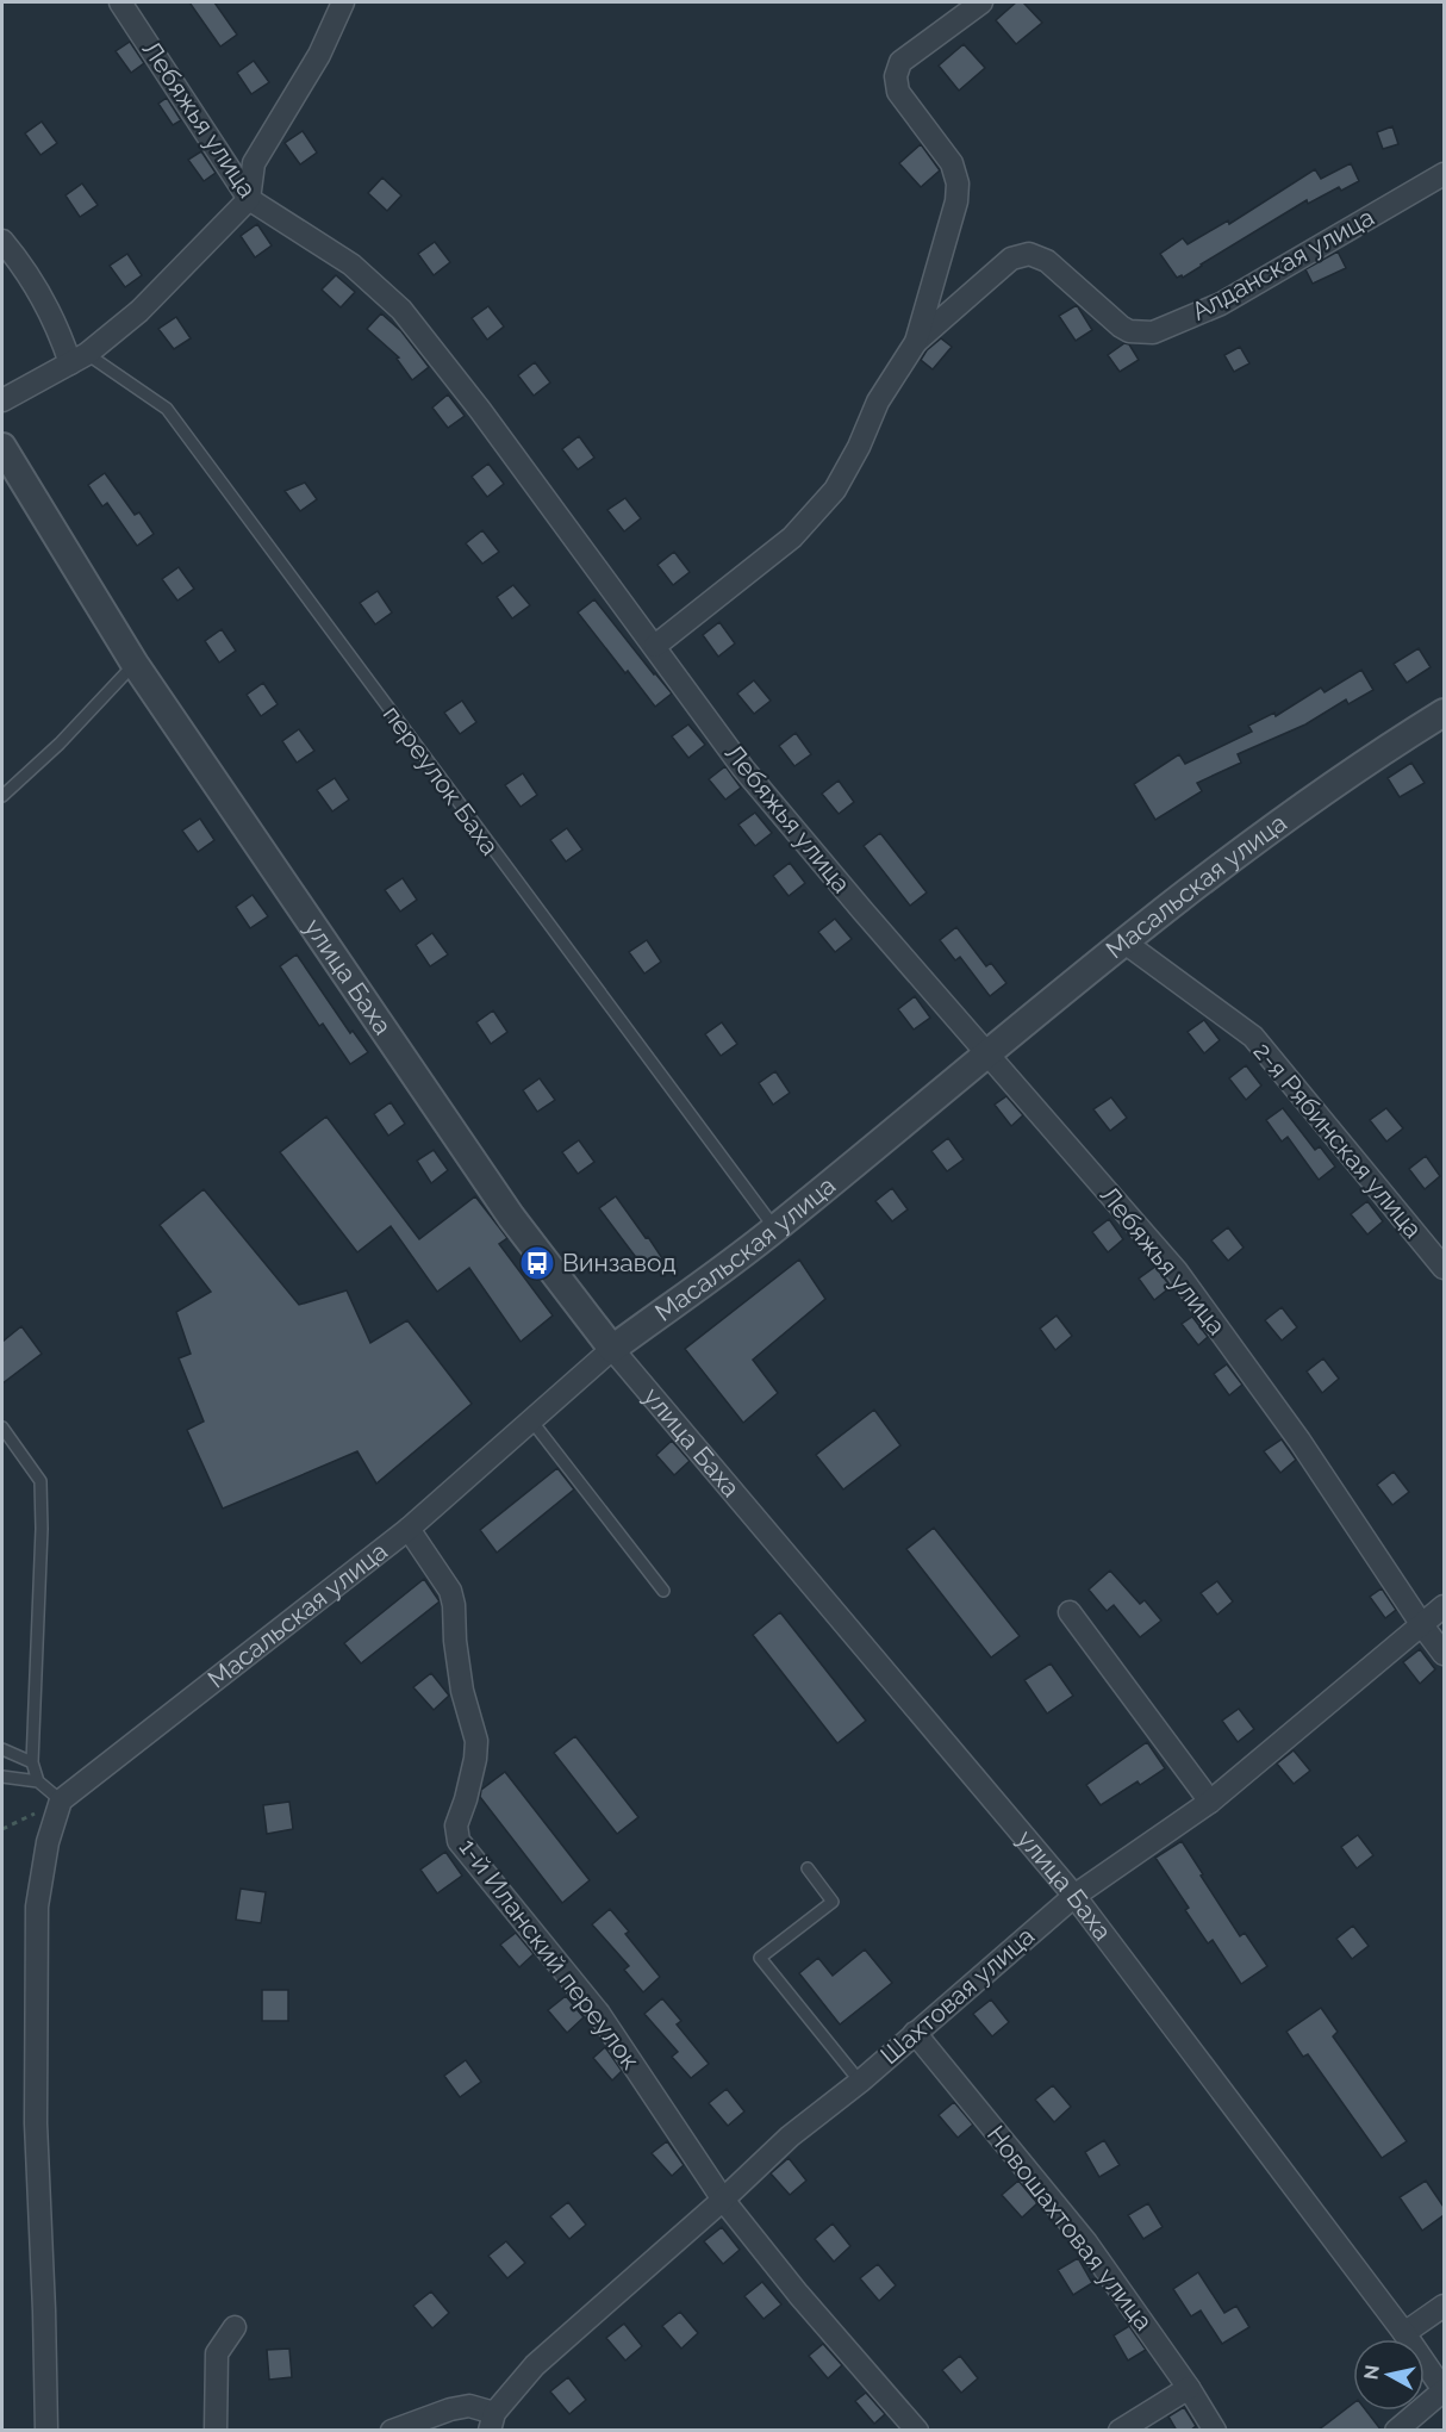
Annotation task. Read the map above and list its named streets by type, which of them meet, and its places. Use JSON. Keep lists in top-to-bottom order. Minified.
{"streets":{"street":["Лебяжья улица","Алданская улица","Масальская улица","улица Баха","2-я Рябинская улица","1-й Иланский переулок","Шахтовая улица","Новошахтовая улица"],"lane":["переулок Баха"]},"crossings":[["Лебяжья улица","Масальская улица"],["Лебяжья улица","Шахтовая улица"],["переулок Баха","Масальская улица"],["Масальская улица","улица Баха"],["Масальская улица","2-я Рябинская улица"],["Масальская улица","1-й Иланский переулок"],["улица Баха","Шахтовая улица"],["1-й Иланский переулок","Шахтовая улица"],["Шахтовая улица","Новошахтовая улица"]],"places":{"bus stop":["Винзавод"]},"north":"left"}
